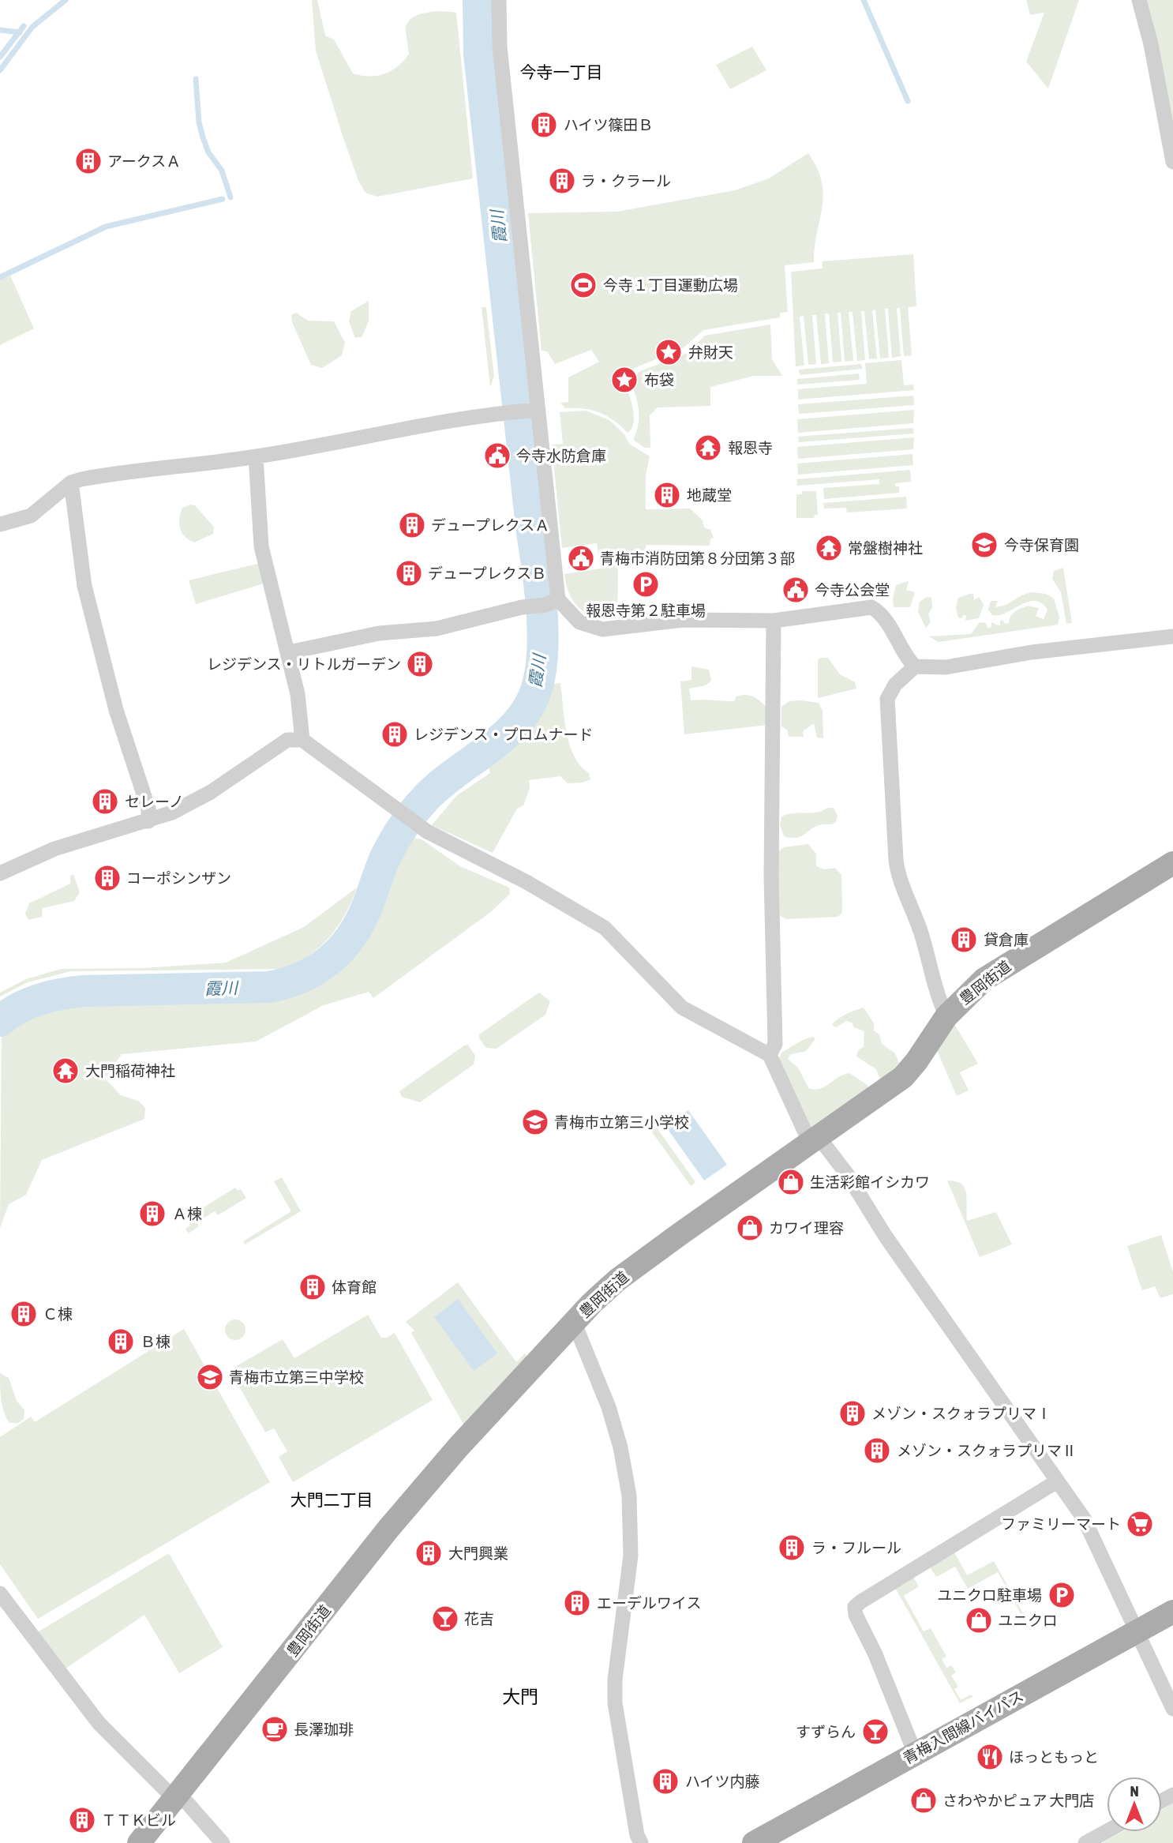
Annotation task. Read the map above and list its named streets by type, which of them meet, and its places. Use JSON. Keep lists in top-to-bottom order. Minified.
{"streets":{"main road":["豊岡街道","青梅入間線バイパス"]},"districts":["今寺一丁目","大門二丁目","大門"],"water":["霞川"],"places":{"building":["ハイツ篠田Ｂ","アークスＡ","ラ・クラール","地蔵堂","デュープレクスＡ","デュープレクスＢ","レジデンス・リトルガーデン","レジデンス・プロムナード","セレーノ","コーポシンザン","貸倉庫","Ａ棟","体育館","Ｃ棟","Ｂ棟","メゾン・スクォラプリマⅠ","メゾン・スクォラプリマⅡ","ラ・フルール","大門興業","エーデルワイス","ハイツ内藤","ＴＴＫビル"],"sports":["今寺１丁目運動広場"],"place":["弁財天","布袋"],"temple":["報恩寺","常盤樹神社","大門稲荷神社"],"public building":["今寺水防倉庫","青梅市消防団第８分団第３部","今寺公会堂"],"school or university":["今寺保育園","青梅市立第三小学校","青梅市立第三中学校"],"parking":["報恩寺第２駐車場","ユニクロ駐車場"],"shop":["生活彩館イシカワ","カワイ理容","ユニクロ","さわやかピュア 大門店"],"supermarket":["ファミリーマート"],"bar":["花吉","すずらん"],"cafe":["長澤珈琲"],"restaurant":["ほっともっと"]},"north":"top"}
